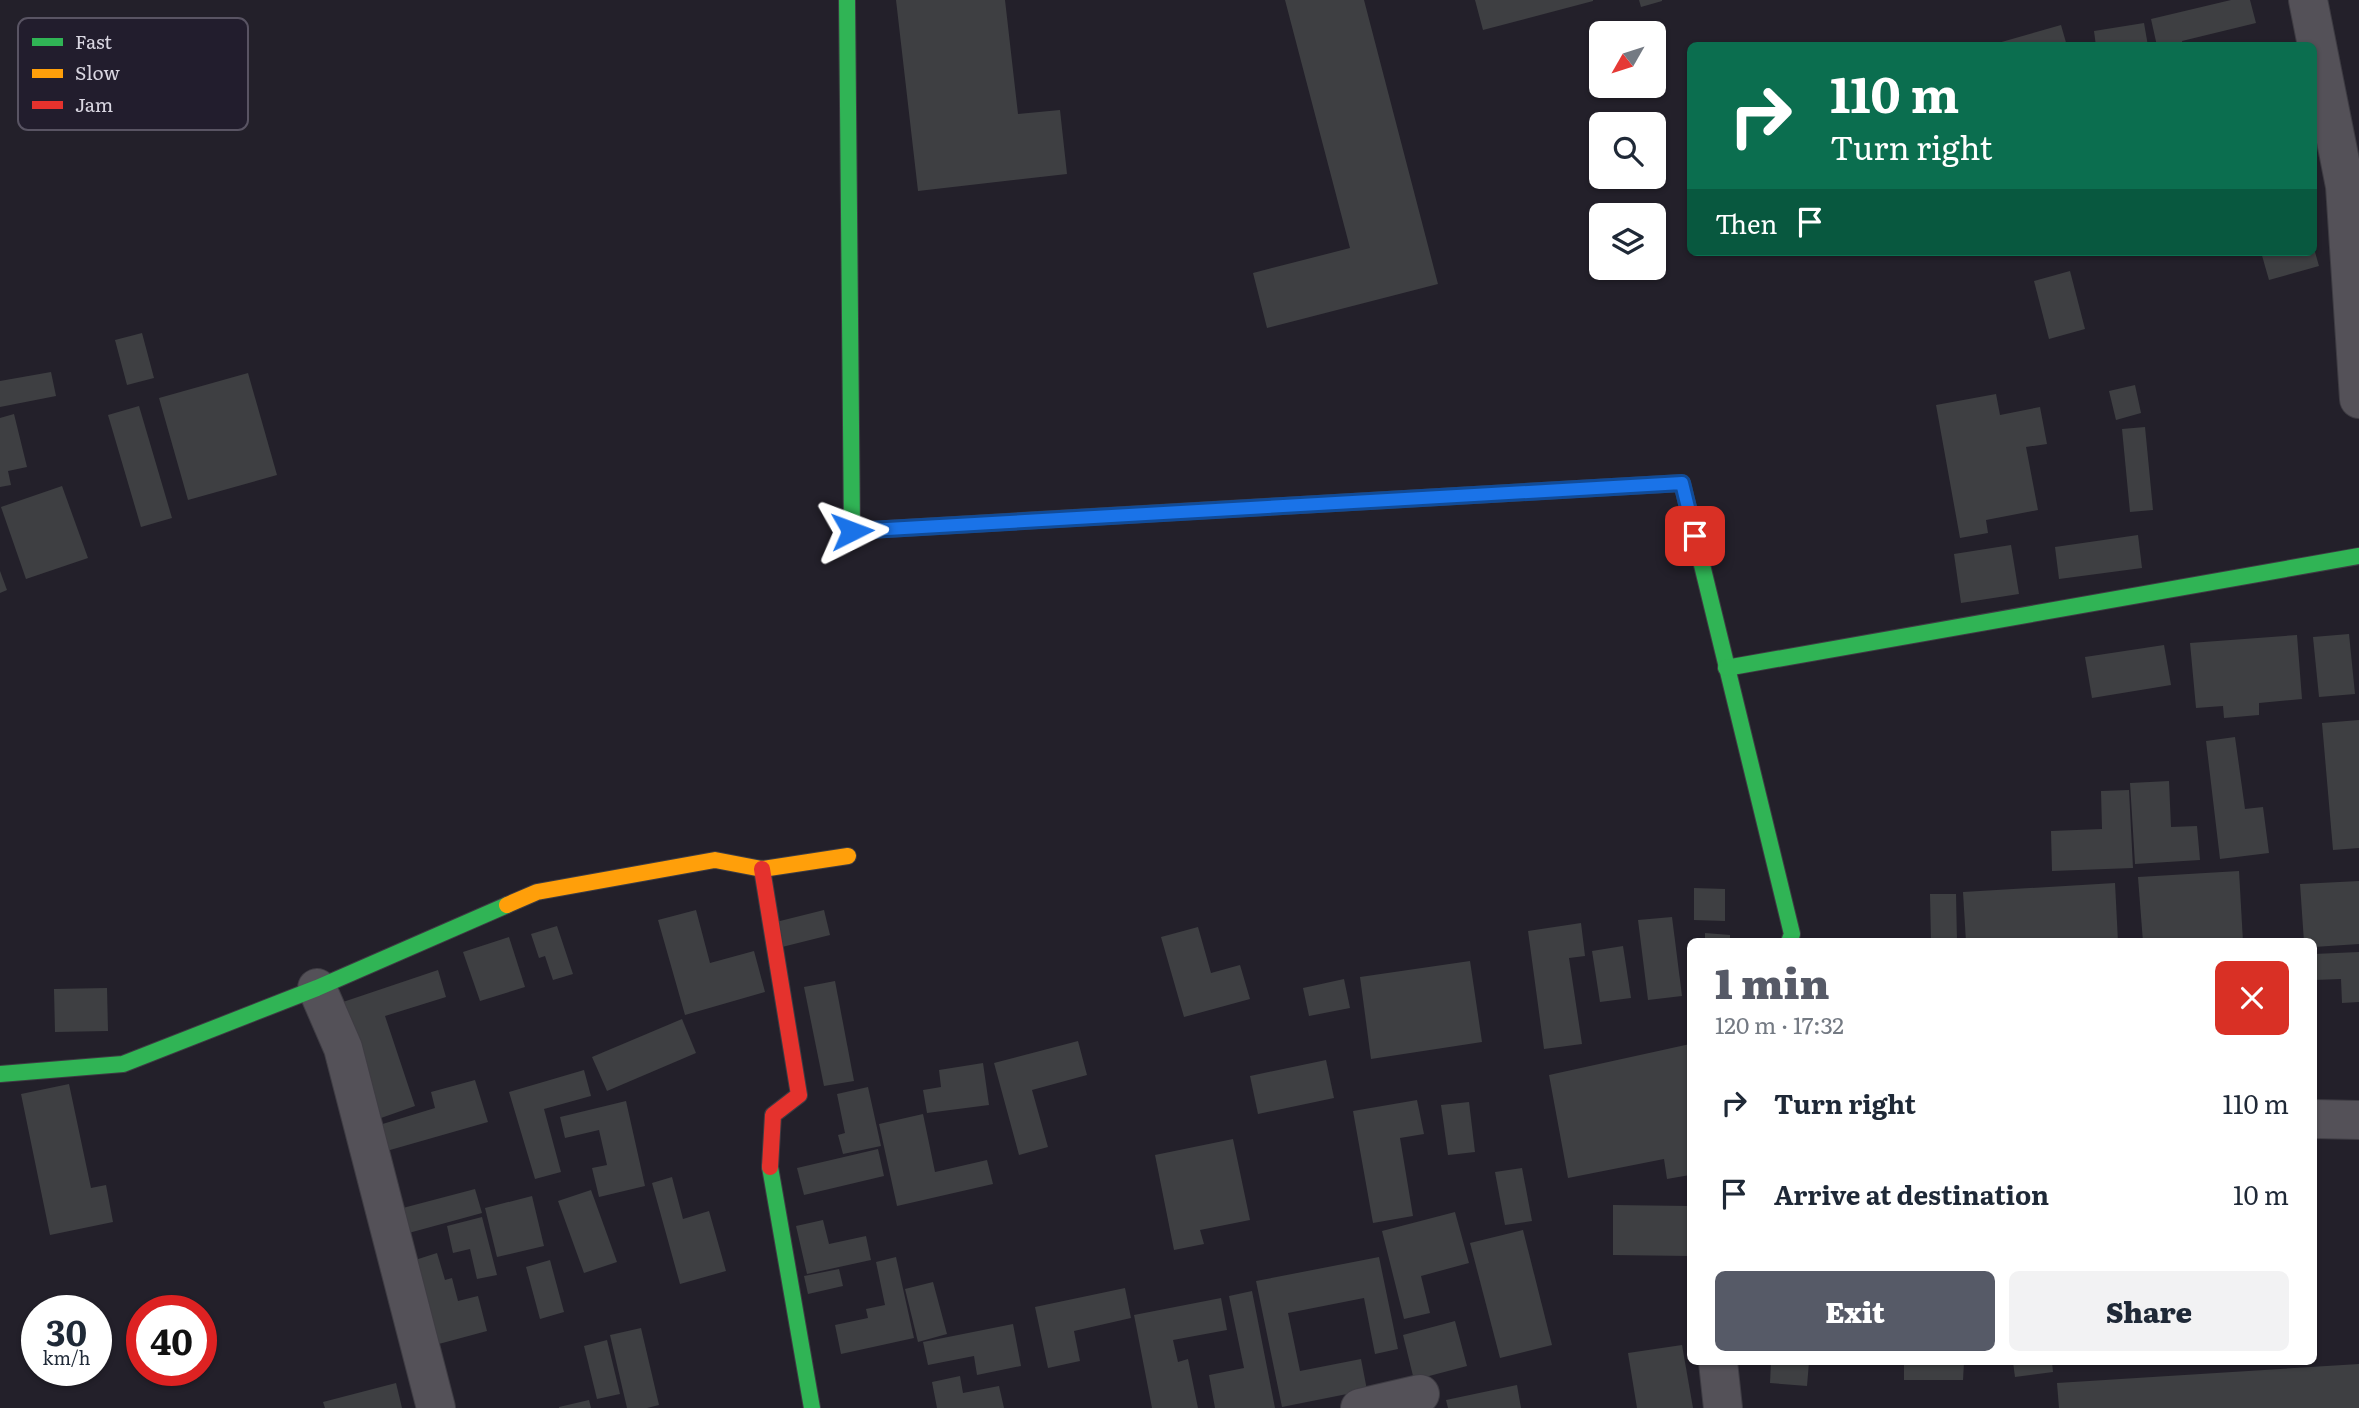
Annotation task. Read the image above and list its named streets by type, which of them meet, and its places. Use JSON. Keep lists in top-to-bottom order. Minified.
{"legend":["Fast","Slow","Jam"],"north":"bottom left","page":{"turn":["110 m","Turn right"],"then":"Then","heading":["1 min","120 m · 17:32"],"list":[{"name":"Turn right","value":"110 m"},{"name":"Arrive at destination","value":"10 m"}],"buttons":["Exit","Share"],"speed":"30 km/h","limit":"40"}}
